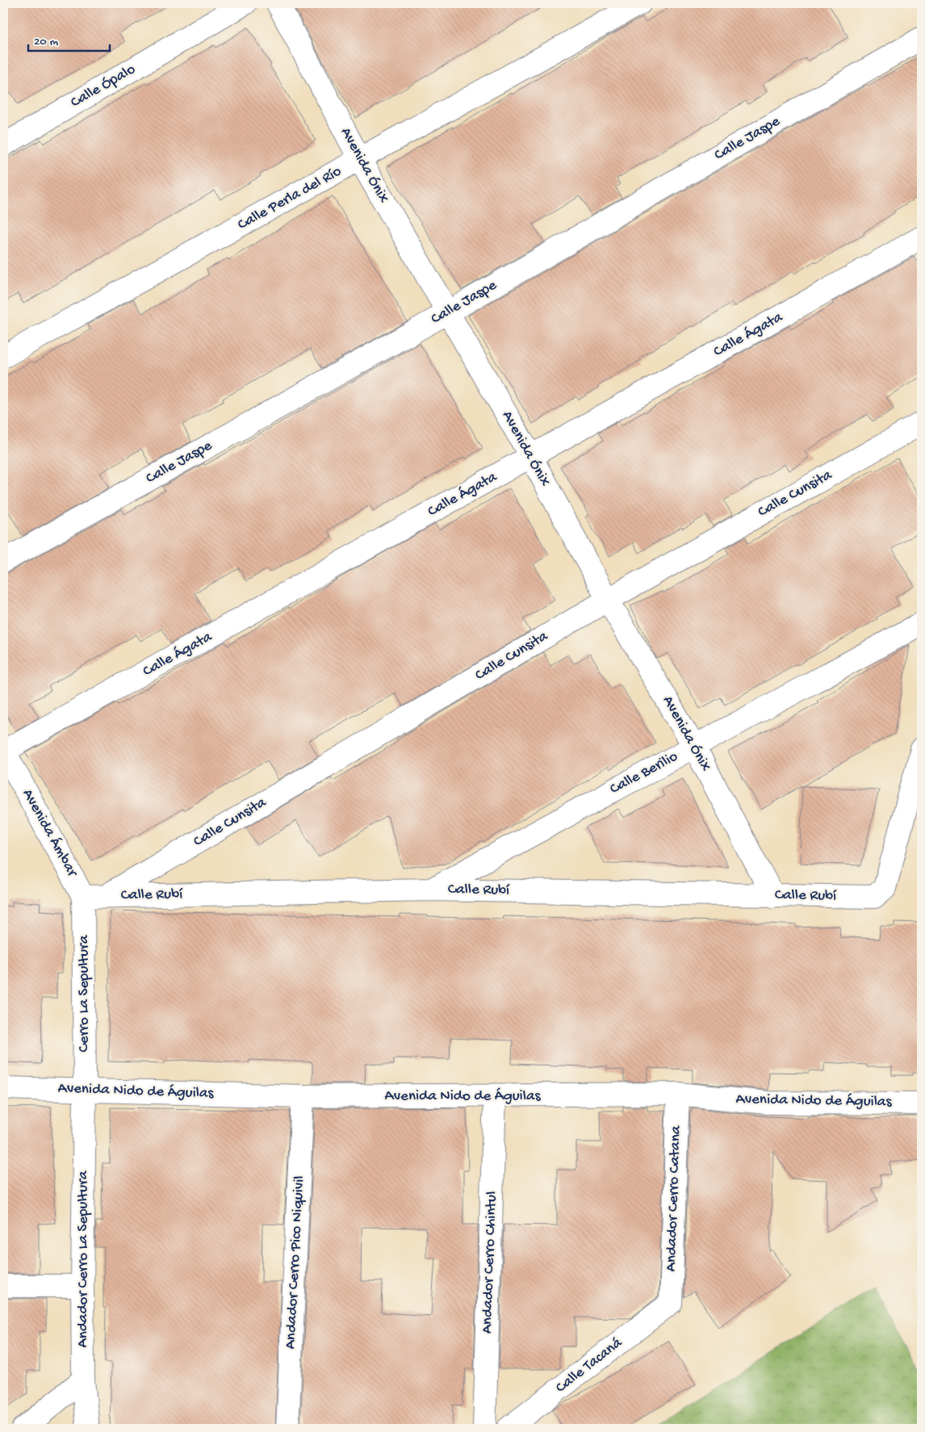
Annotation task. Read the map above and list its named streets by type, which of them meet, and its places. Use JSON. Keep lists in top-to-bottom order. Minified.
{"streets":{"street":["Calle Ópalo","Calle Jaspe","Avenida Ónix","Calle Perla del Río","Calle Ágata","Calle Cunsita","Calle Berilio","Avenida Ámbar","Calle Rubí","Cerro La Sepultura","Avenida Nido de Águilas","Andador Cerro Catana","Andador Cerro La Sepultura","Andador Cerro Pico Niquivil","Andador Cerro Chintul","Calle Tacaná"]},"crossings":[["Calle Jaspe","Avenida Ónix"],["Avenida Ónix","Calle Perla del Río"],["Avenida Ónix","Calle Ágata"],["Avenida Ónix","Calle Cunsita"],["Avenida Ónix","Calle Berilio"],["Avenida Ónix","Calle Rubí"],["Calle Ágata","Avenida Ámbar"],["Calle Cunsita","Calle Rubí"],["Calle Berilio","Calle Rubí"],["Avenida Ámbar","Calle Rubí"],["Avenida Ámbar","Cerro La Sepultura"],["Calle Rubí","Cerro La Sepultura"],["Cerro La Sepultura","Avenida Nido de Águilas"],["Cerro La Sepultura","Andador Cerro La Sepultura"],["Avenida Nido de Águilas","Andador Cerro Catana"],["Avenida Nido de Águilas","Andador Cerro La Sepultura"],["Avenida Nido de Águilas","Andador Cerro Pico Niquivil"],["Avenida Nido de Águilas","Andador Cerro Chintul"],["Andador Cerro Catana","Calle Tacaná"]],"scale_bar":"20 m"}
